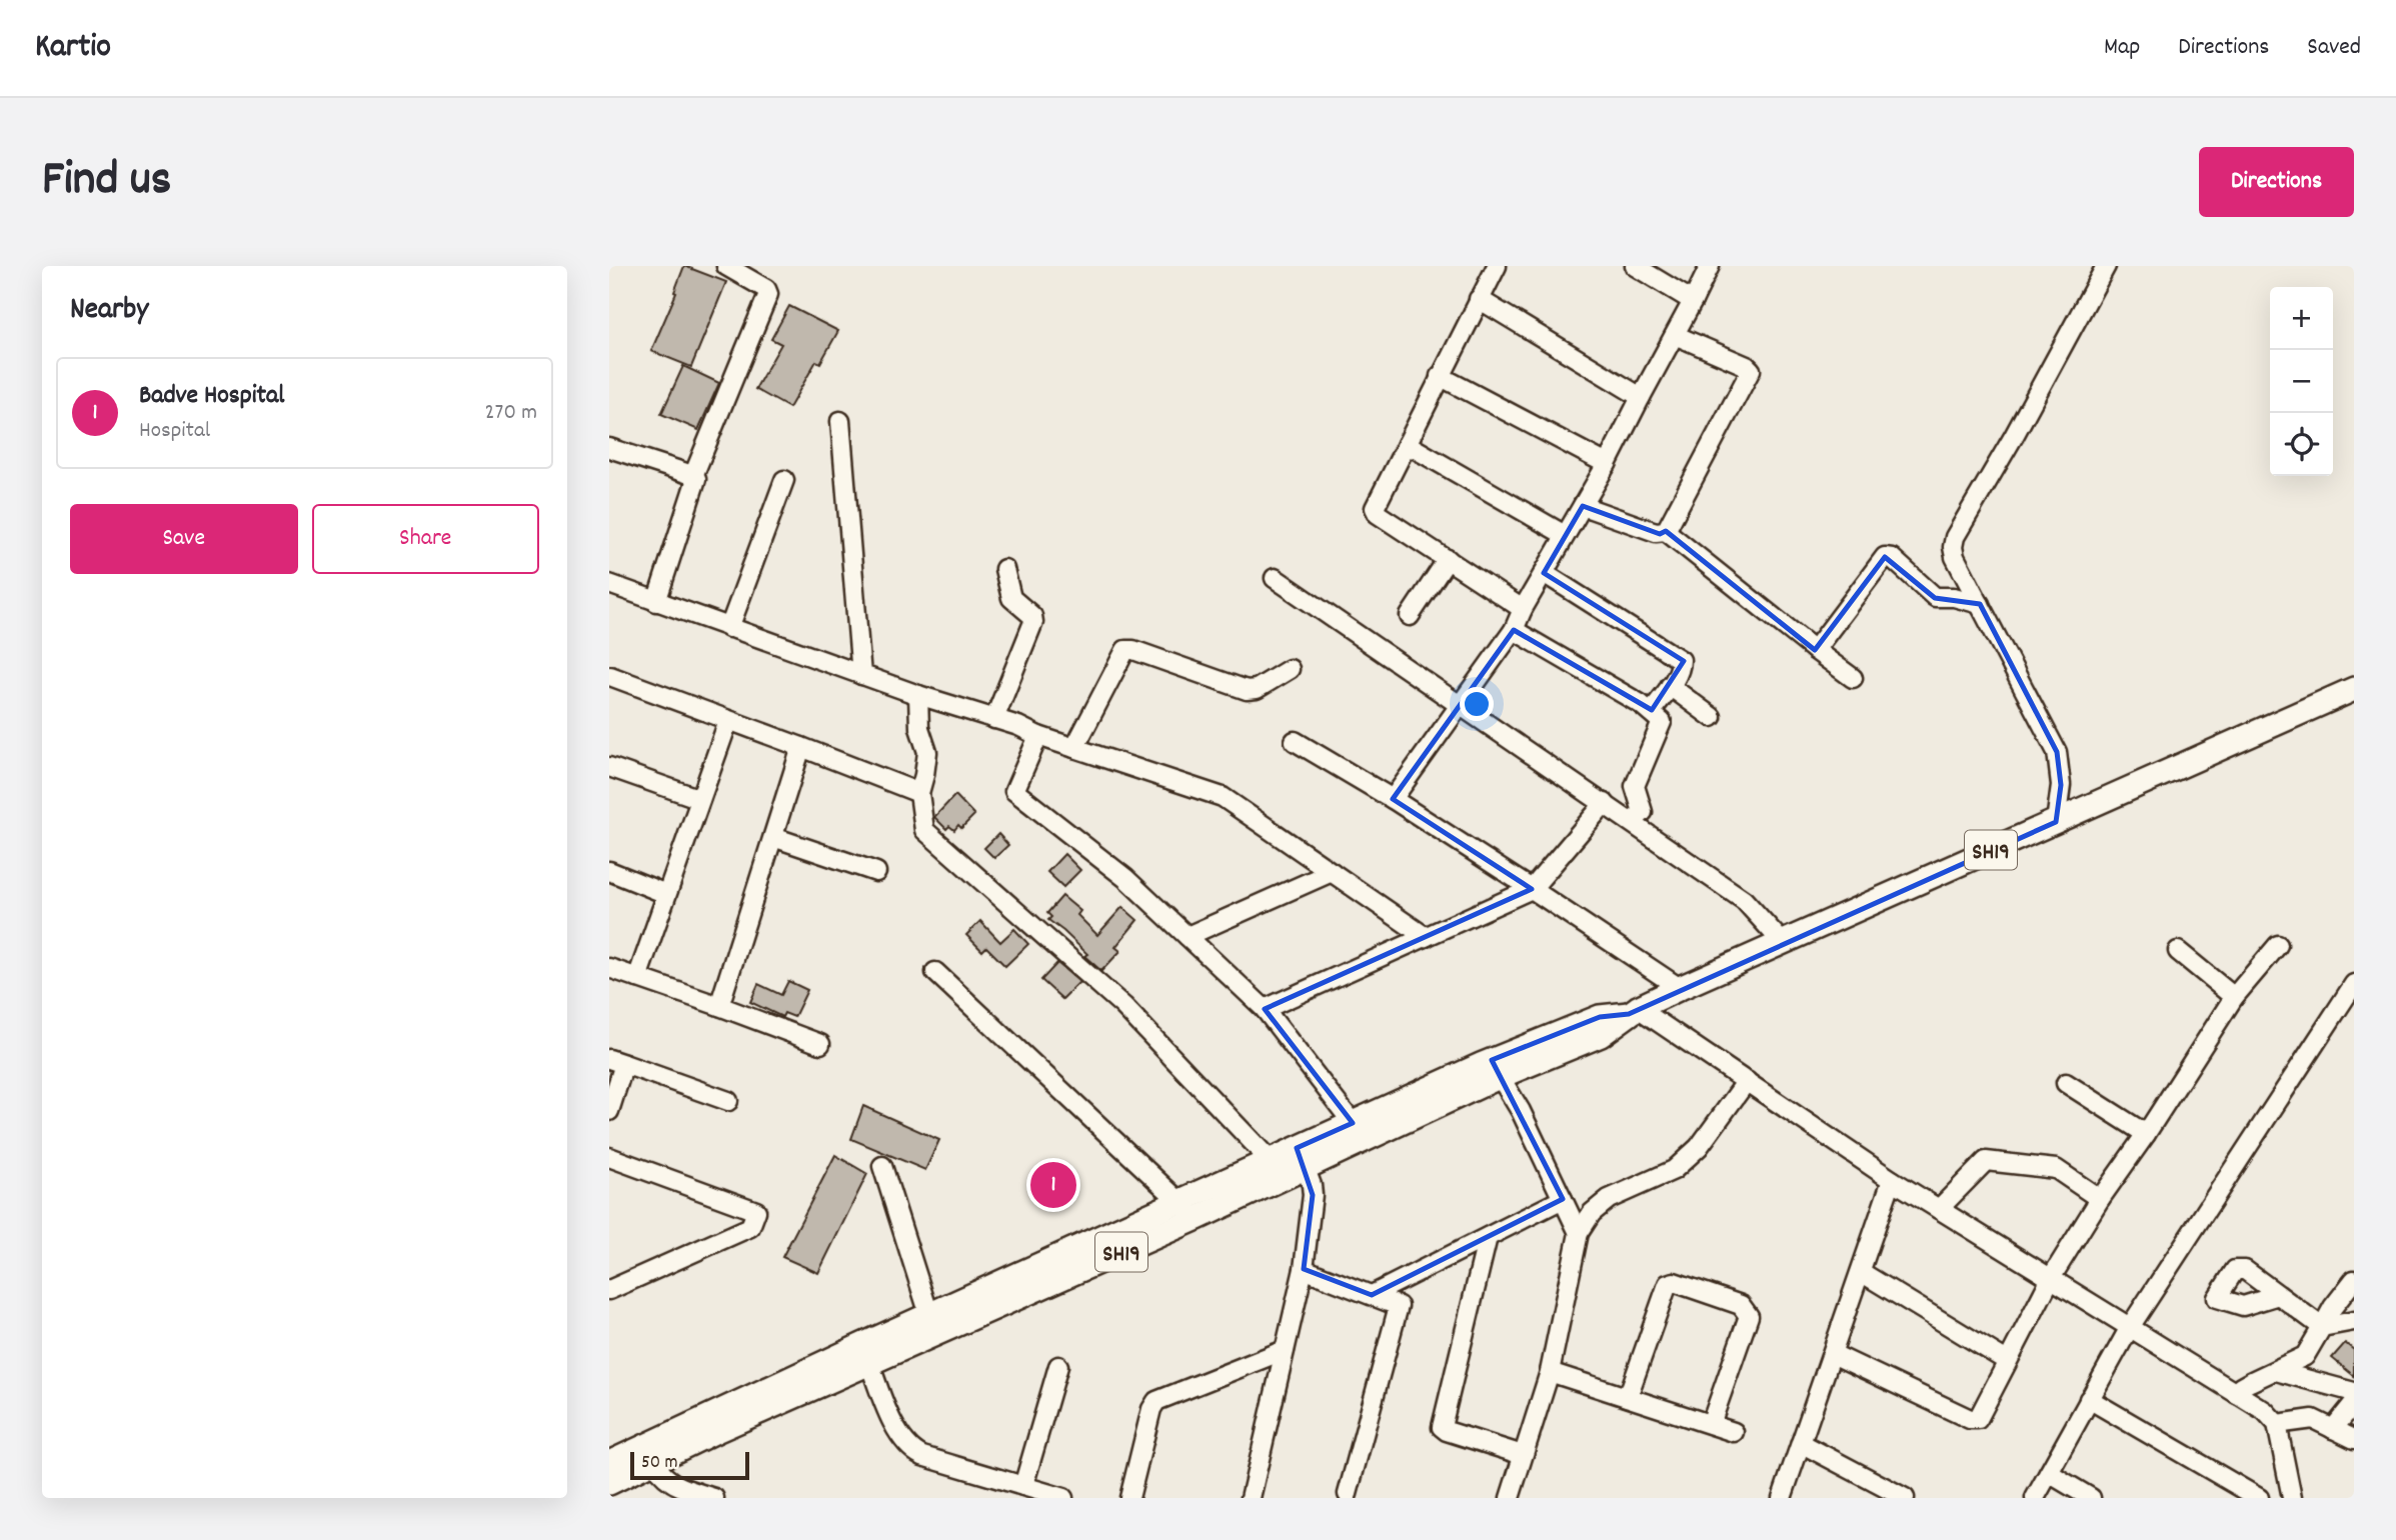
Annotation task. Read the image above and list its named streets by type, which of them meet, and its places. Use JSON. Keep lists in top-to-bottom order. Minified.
{"streets":{"main road":["SH19"]},"scale_bar":"50 m","page":{"header":"Kartio","nav":["Map","Directions","Saved"],"title":"Find us","buttons":["Directions",["Save","Share"]],"heading":"Nearby","map_buttons":["+","−"],"list":[{"mark":"1","name":"Badve Hospital","note":"Hospital","value":"270 m"}],"pins":"1","scale":"50 m"}}
